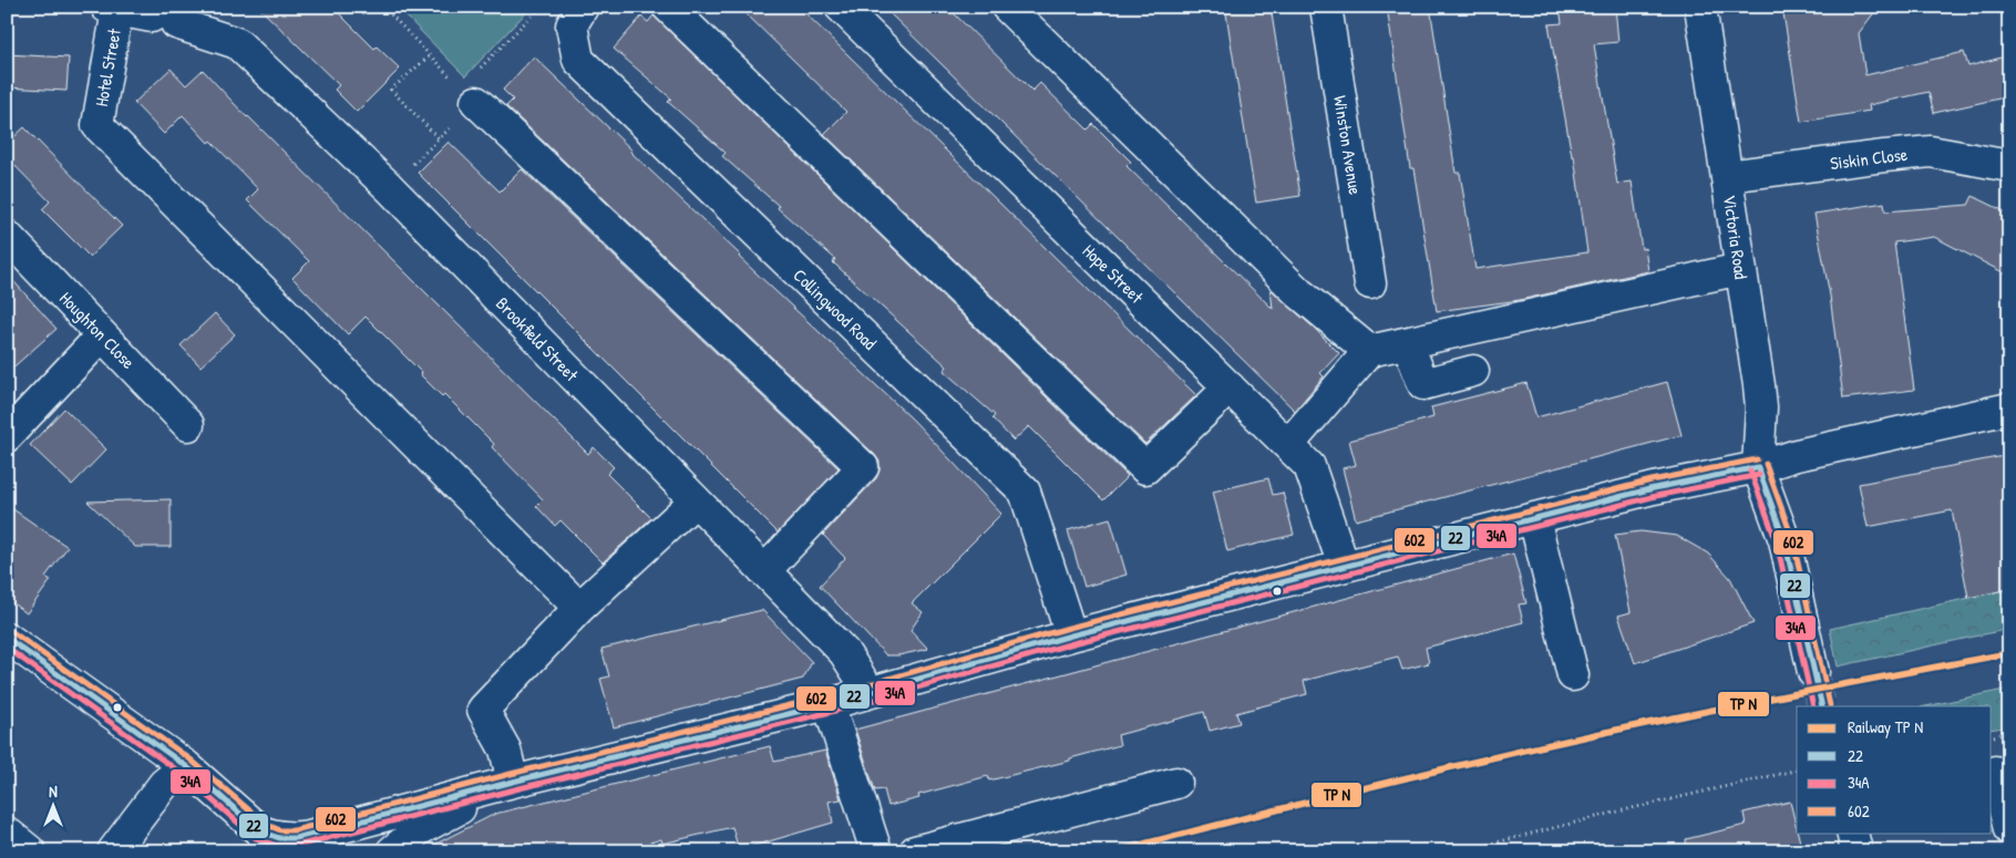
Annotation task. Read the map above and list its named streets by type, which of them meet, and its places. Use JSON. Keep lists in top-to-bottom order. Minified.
{"streets":{"street":["Hotel Street","Winston Avenue","Siskin Close","Victoria Road","Hope Street","Collingwood Road","Houghton Close","Brookfield Street"]},"crossings":[["Hotel Street","Brookfield Street"],["Siskin Close","Victoria Road"]],"lines":["transit line 602","transit line 22","transit line 34A"],"legend":["Railway TP N","22","34A","602"],"north":"top"}
